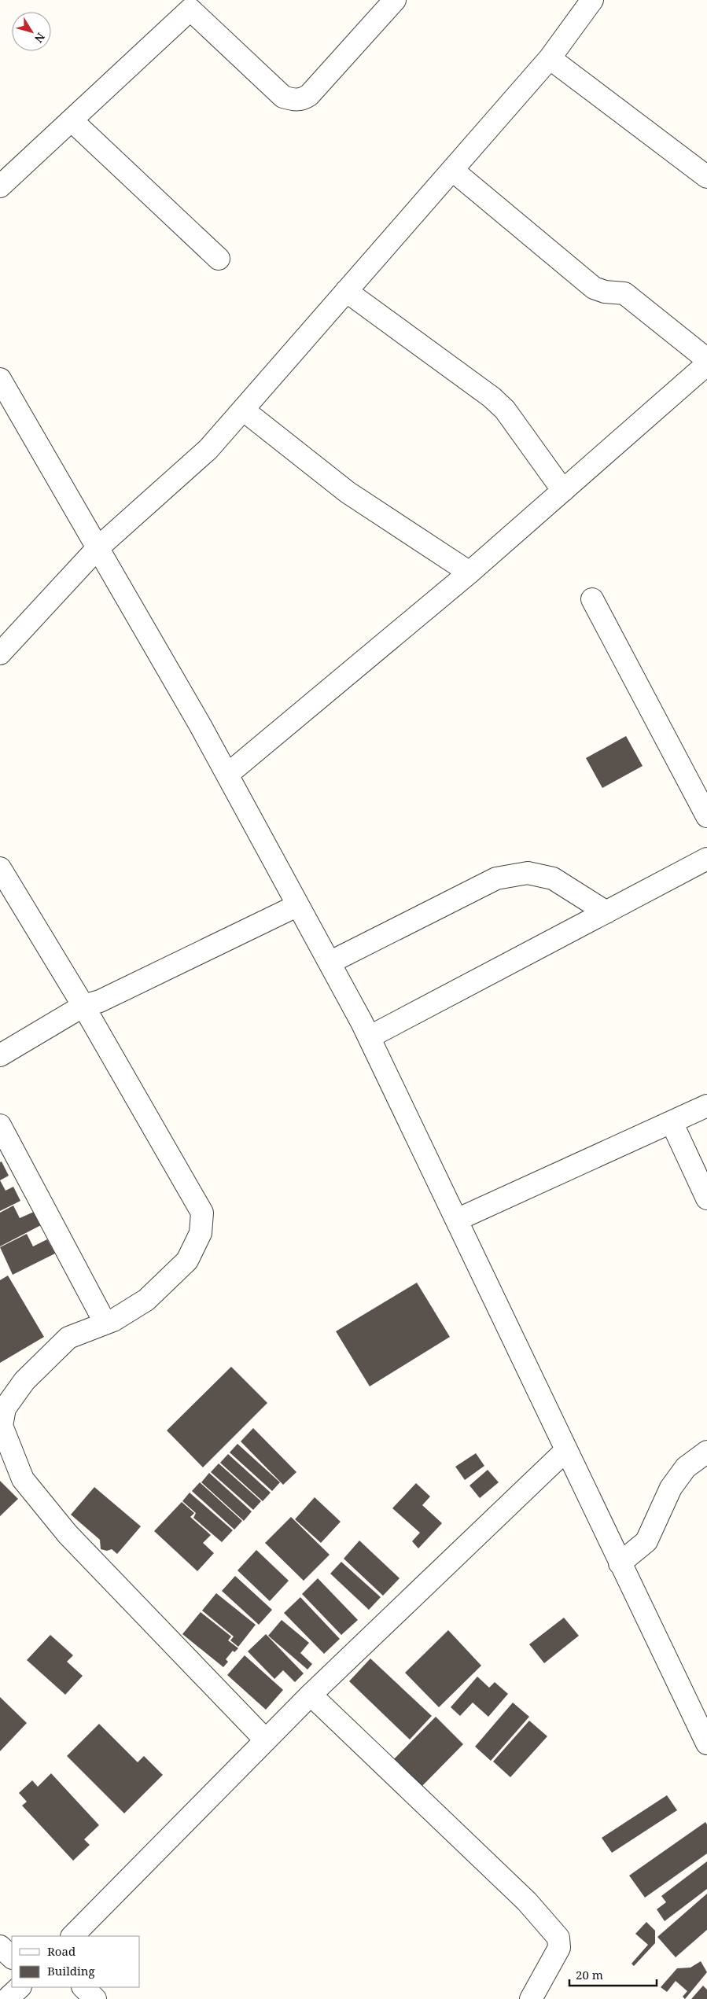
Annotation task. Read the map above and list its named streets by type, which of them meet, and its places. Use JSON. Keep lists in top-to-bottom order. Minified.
{"legend":["Road","Building"],"scale_bar":"20 m","north":"bottom right"}
